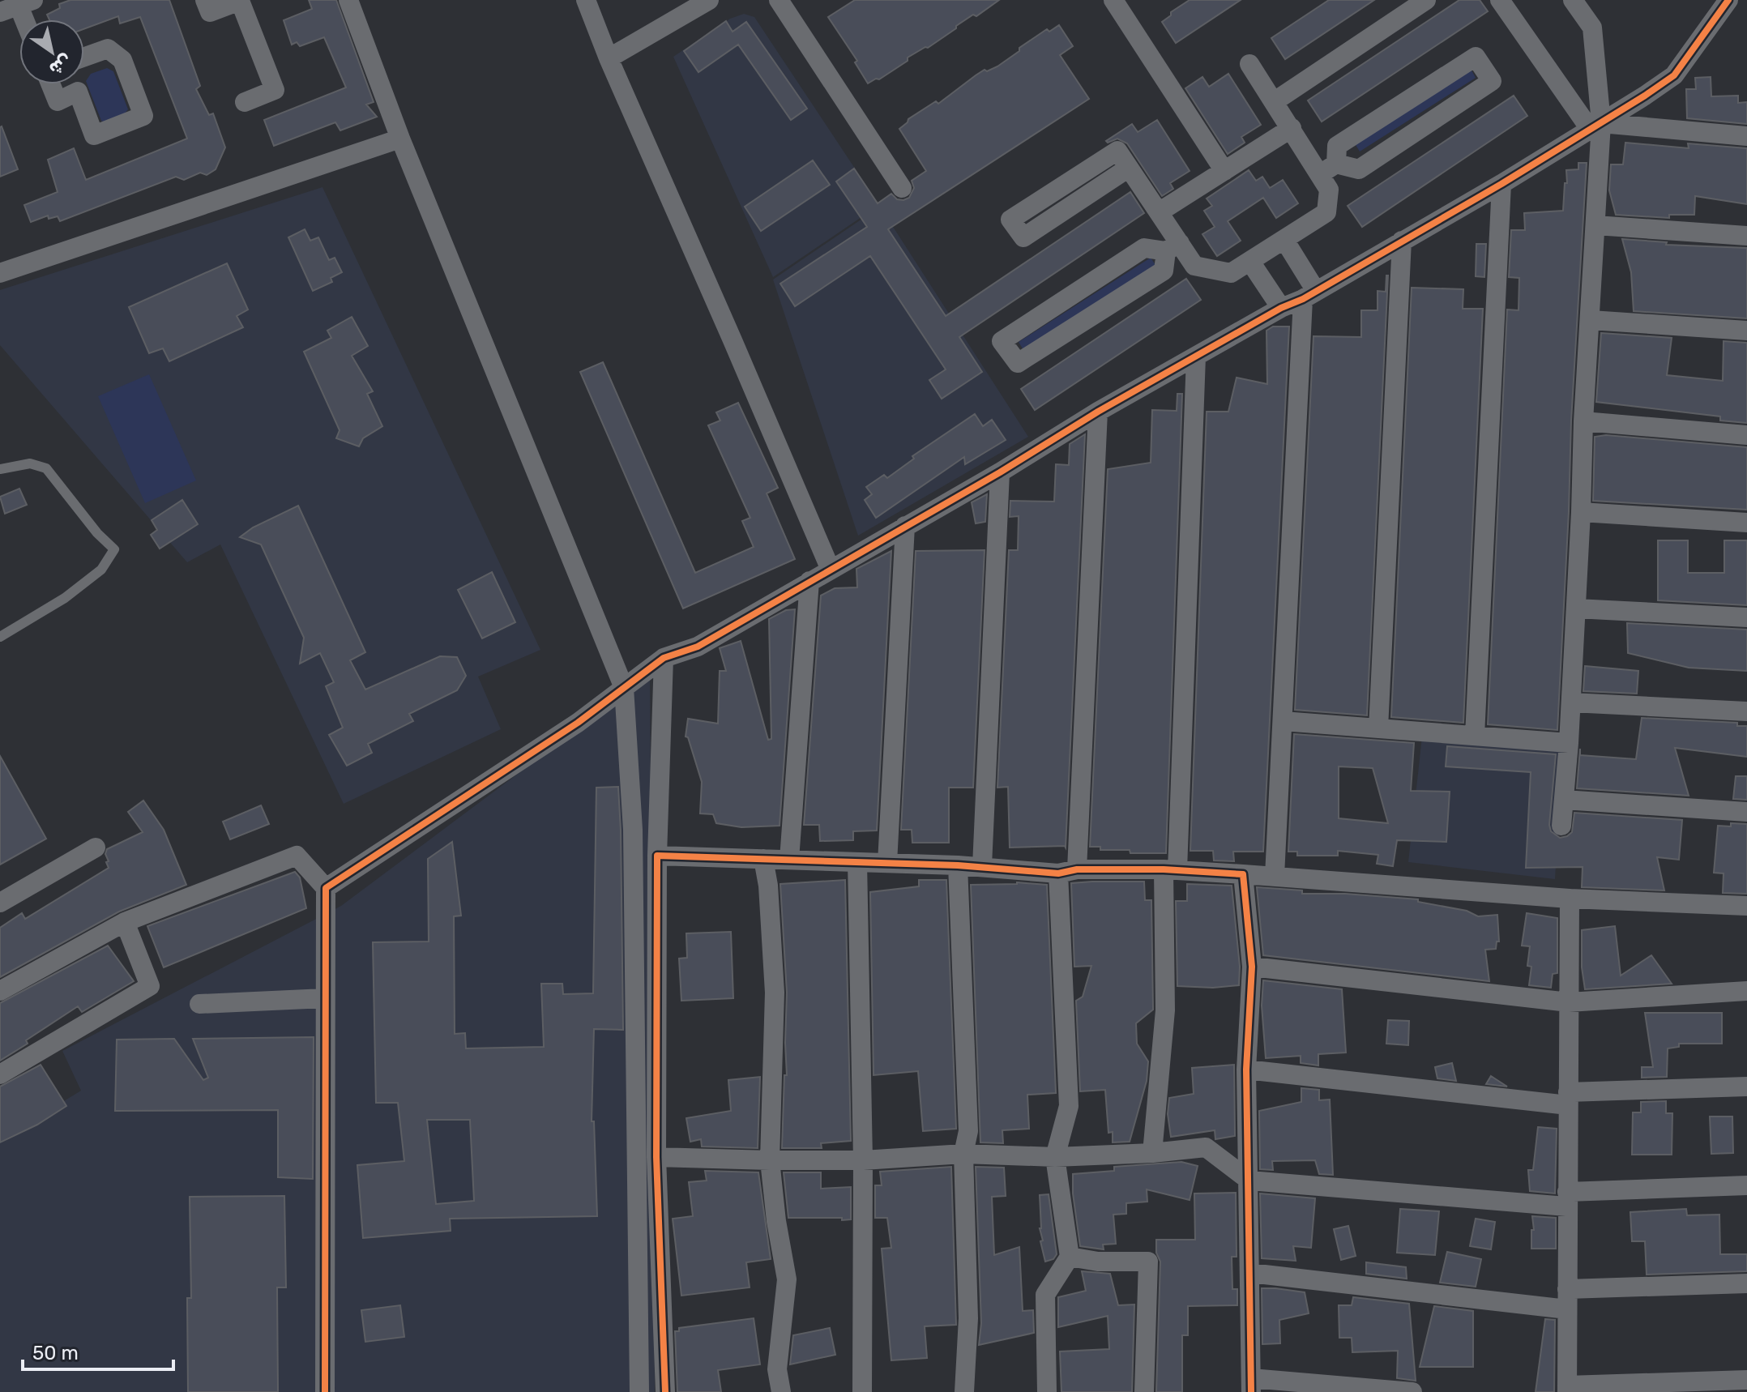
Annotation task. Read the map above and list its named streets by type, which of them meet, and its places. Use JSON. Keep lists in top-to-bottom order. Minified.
{"scale_bar":"50 m","north":"bottom right"}
